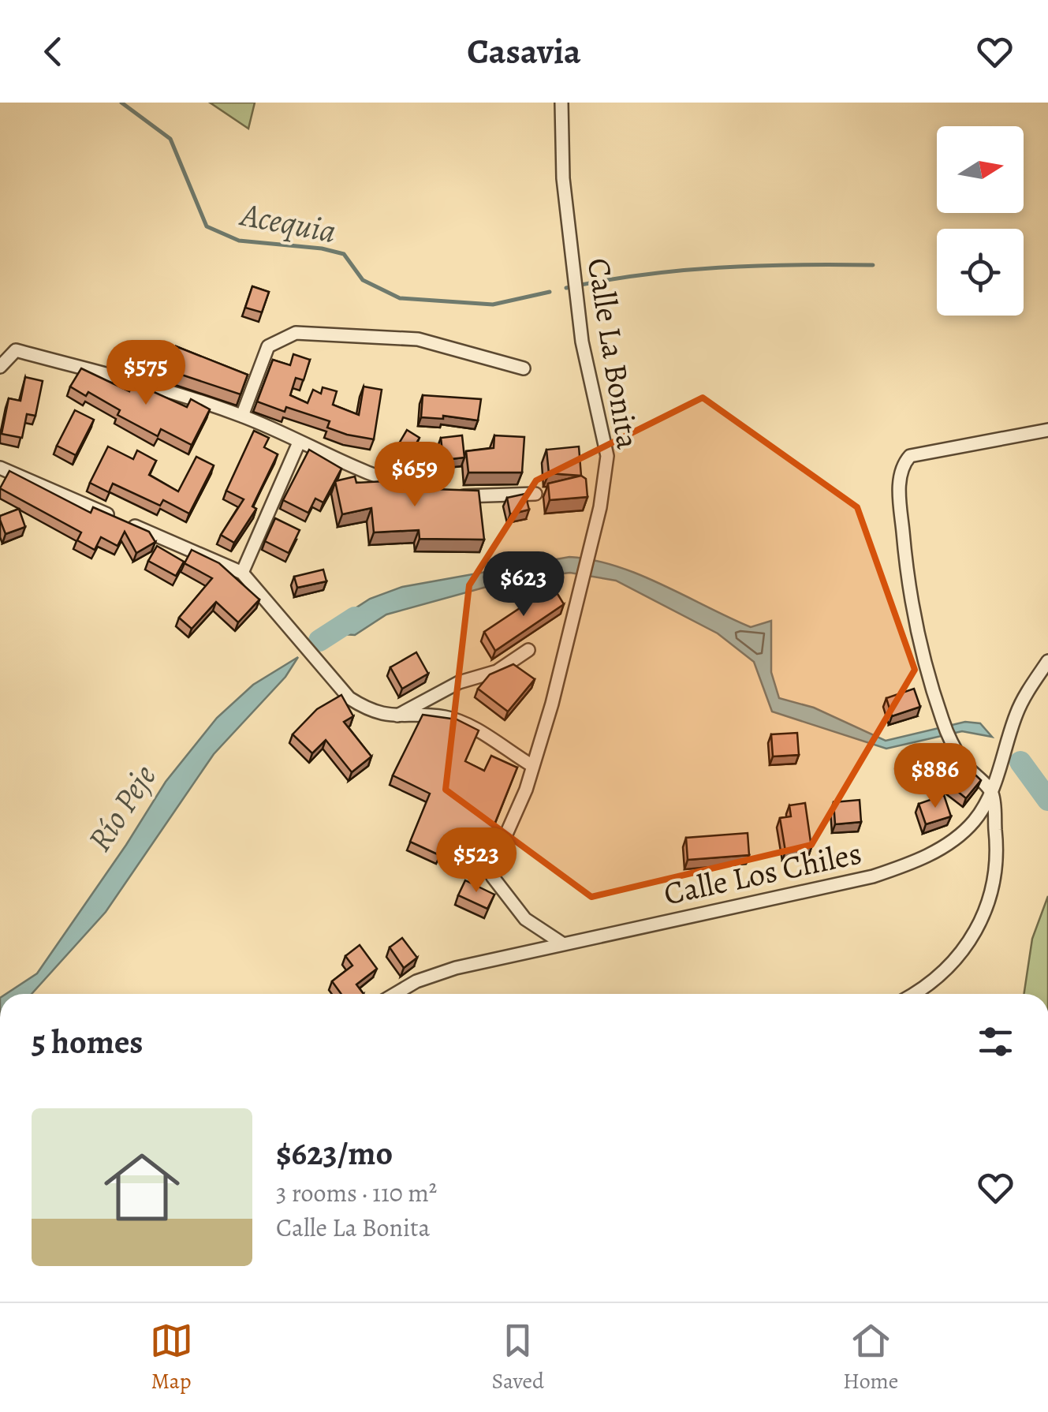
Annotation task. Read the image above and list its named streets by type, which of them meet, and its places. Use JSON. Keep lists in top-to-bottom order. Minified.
{"streets":{"street":["Calle La Bonita","Calle Los Chiles"]},"crossings":[["Calle La Bonita","Calle Los Chiles"]],"water":["Acequia","Río Peje"],"north":"right","page":{"header":"Casavia","price":["$575","$659","$623","$886","$523"],"heading":"5 homes","list":[{"name":"$623/mo","note":"3 rooms · 110 m² · Calle La Bonita"}],"tabs":["Map","Saved","Home"]}}
